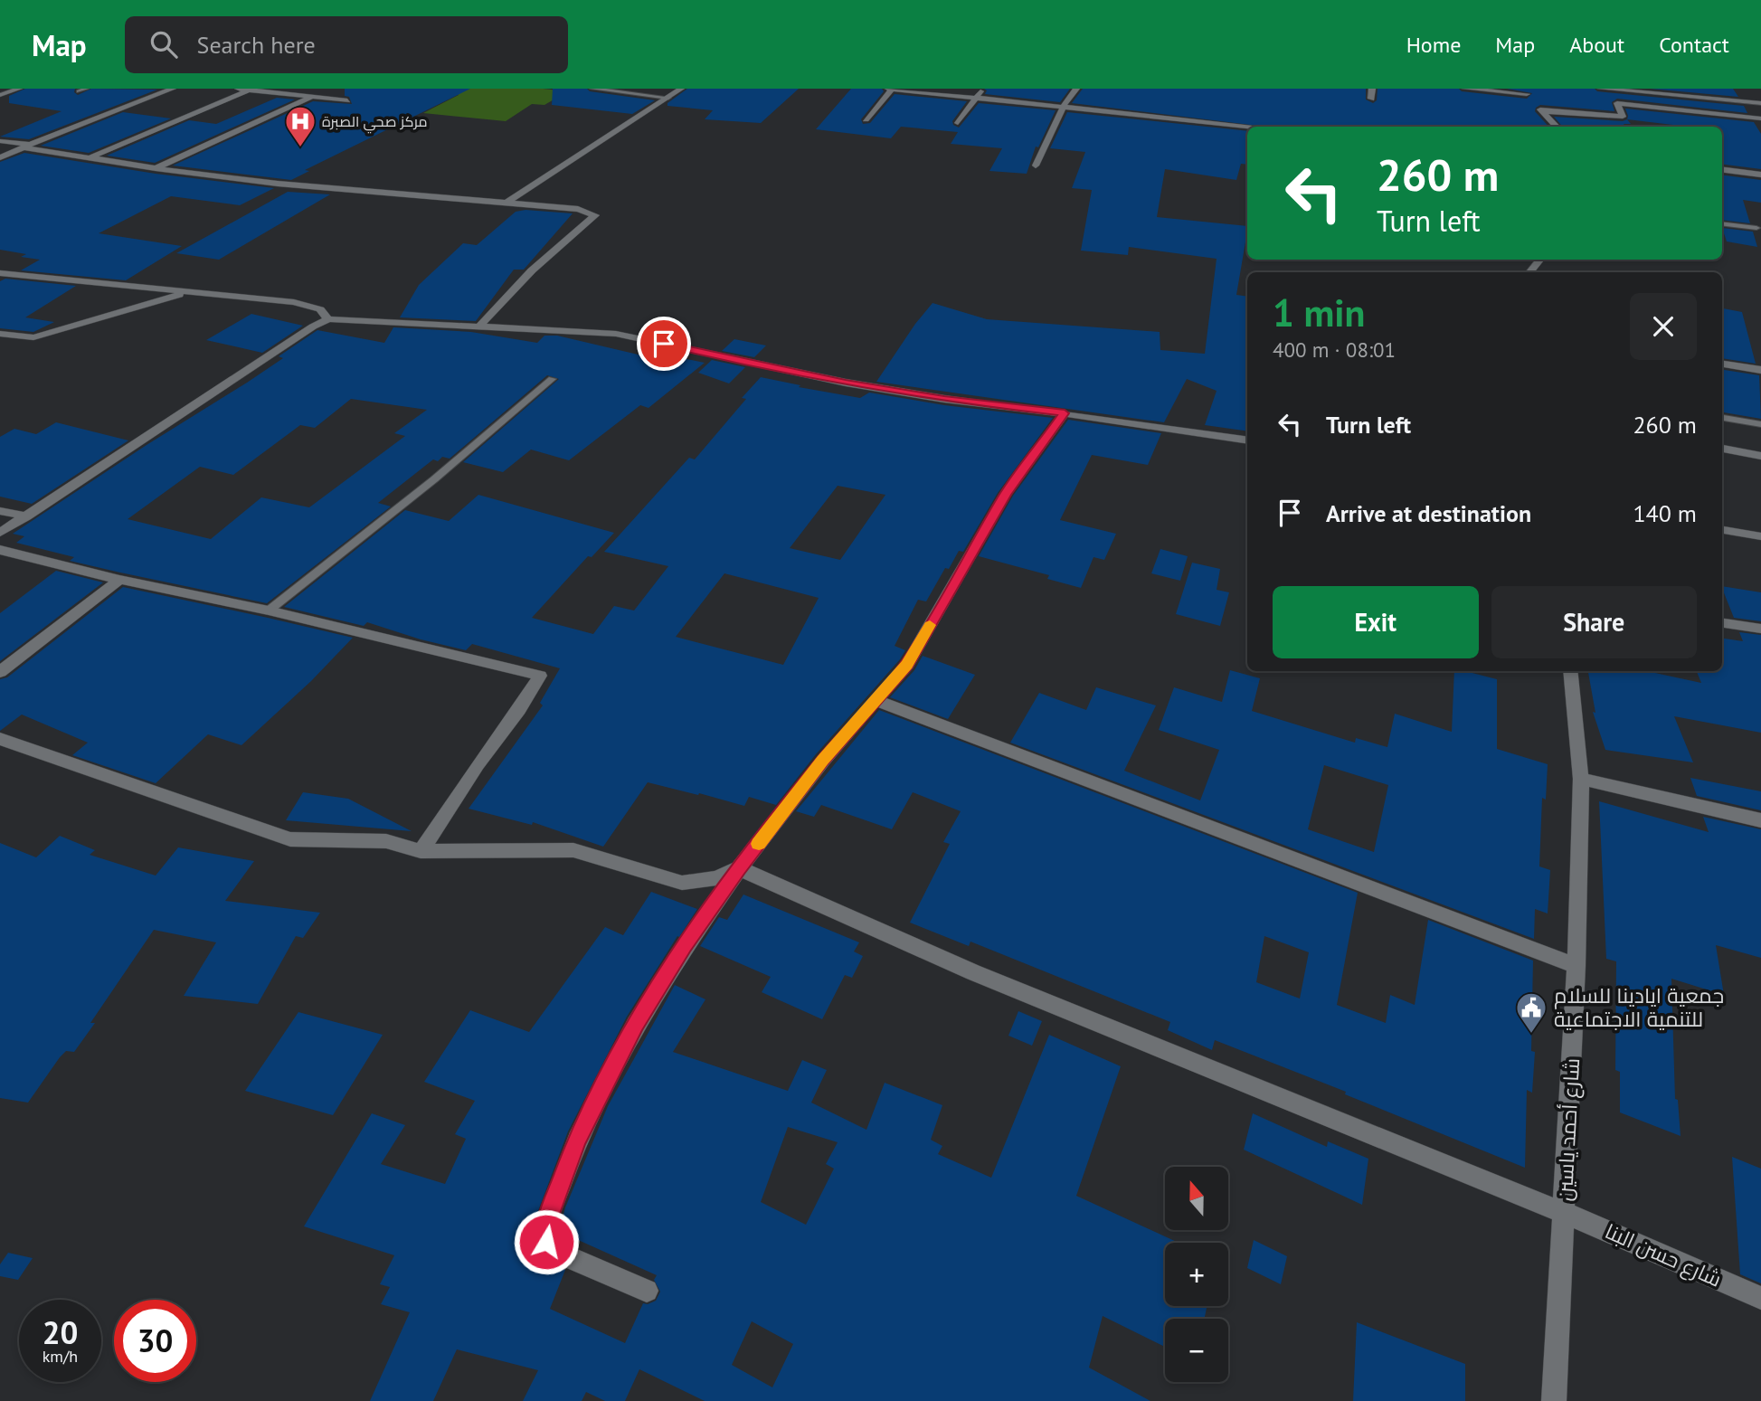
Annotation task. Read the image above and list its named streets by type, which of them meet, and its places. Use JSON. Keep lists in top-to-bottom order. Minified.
{"streets":{"street":["شارع أحمد ياسين","شارع حسن البنا"]},"crossings":[["شارع أحمد ياسين","شارع حسن البنا"]],"places":{"hospital":["مركز صحي الصبرة"],"public building":["جمعية ايادينا للسلام للتنمية الاجتماعية"]},"north":"top","page":{"header":"Map","search":"Search here","nav":["Home","Map","About","Contact"],"turn":["260 m","Turn left"],"heading":["1 min","400 m · 08:01"],"list":[{"name":"Turn left","value":"260 m"},{"name":"Arrive at destination","value":"140 m"}],"buttons":["Exit","Share"],"map_buttons":["+","−"],"speed":"20 km/h","limit":"30"}}
